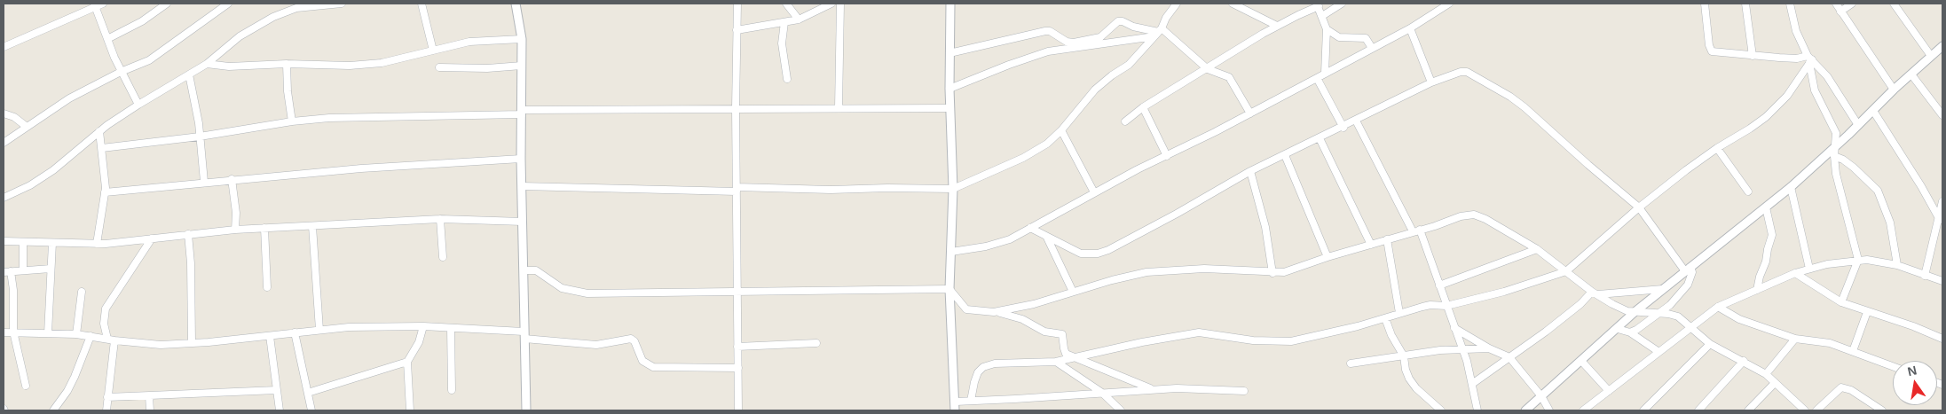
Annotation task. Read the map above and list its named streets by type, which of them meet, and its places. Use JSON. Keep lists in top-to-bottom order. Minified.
{"north":"top"}
